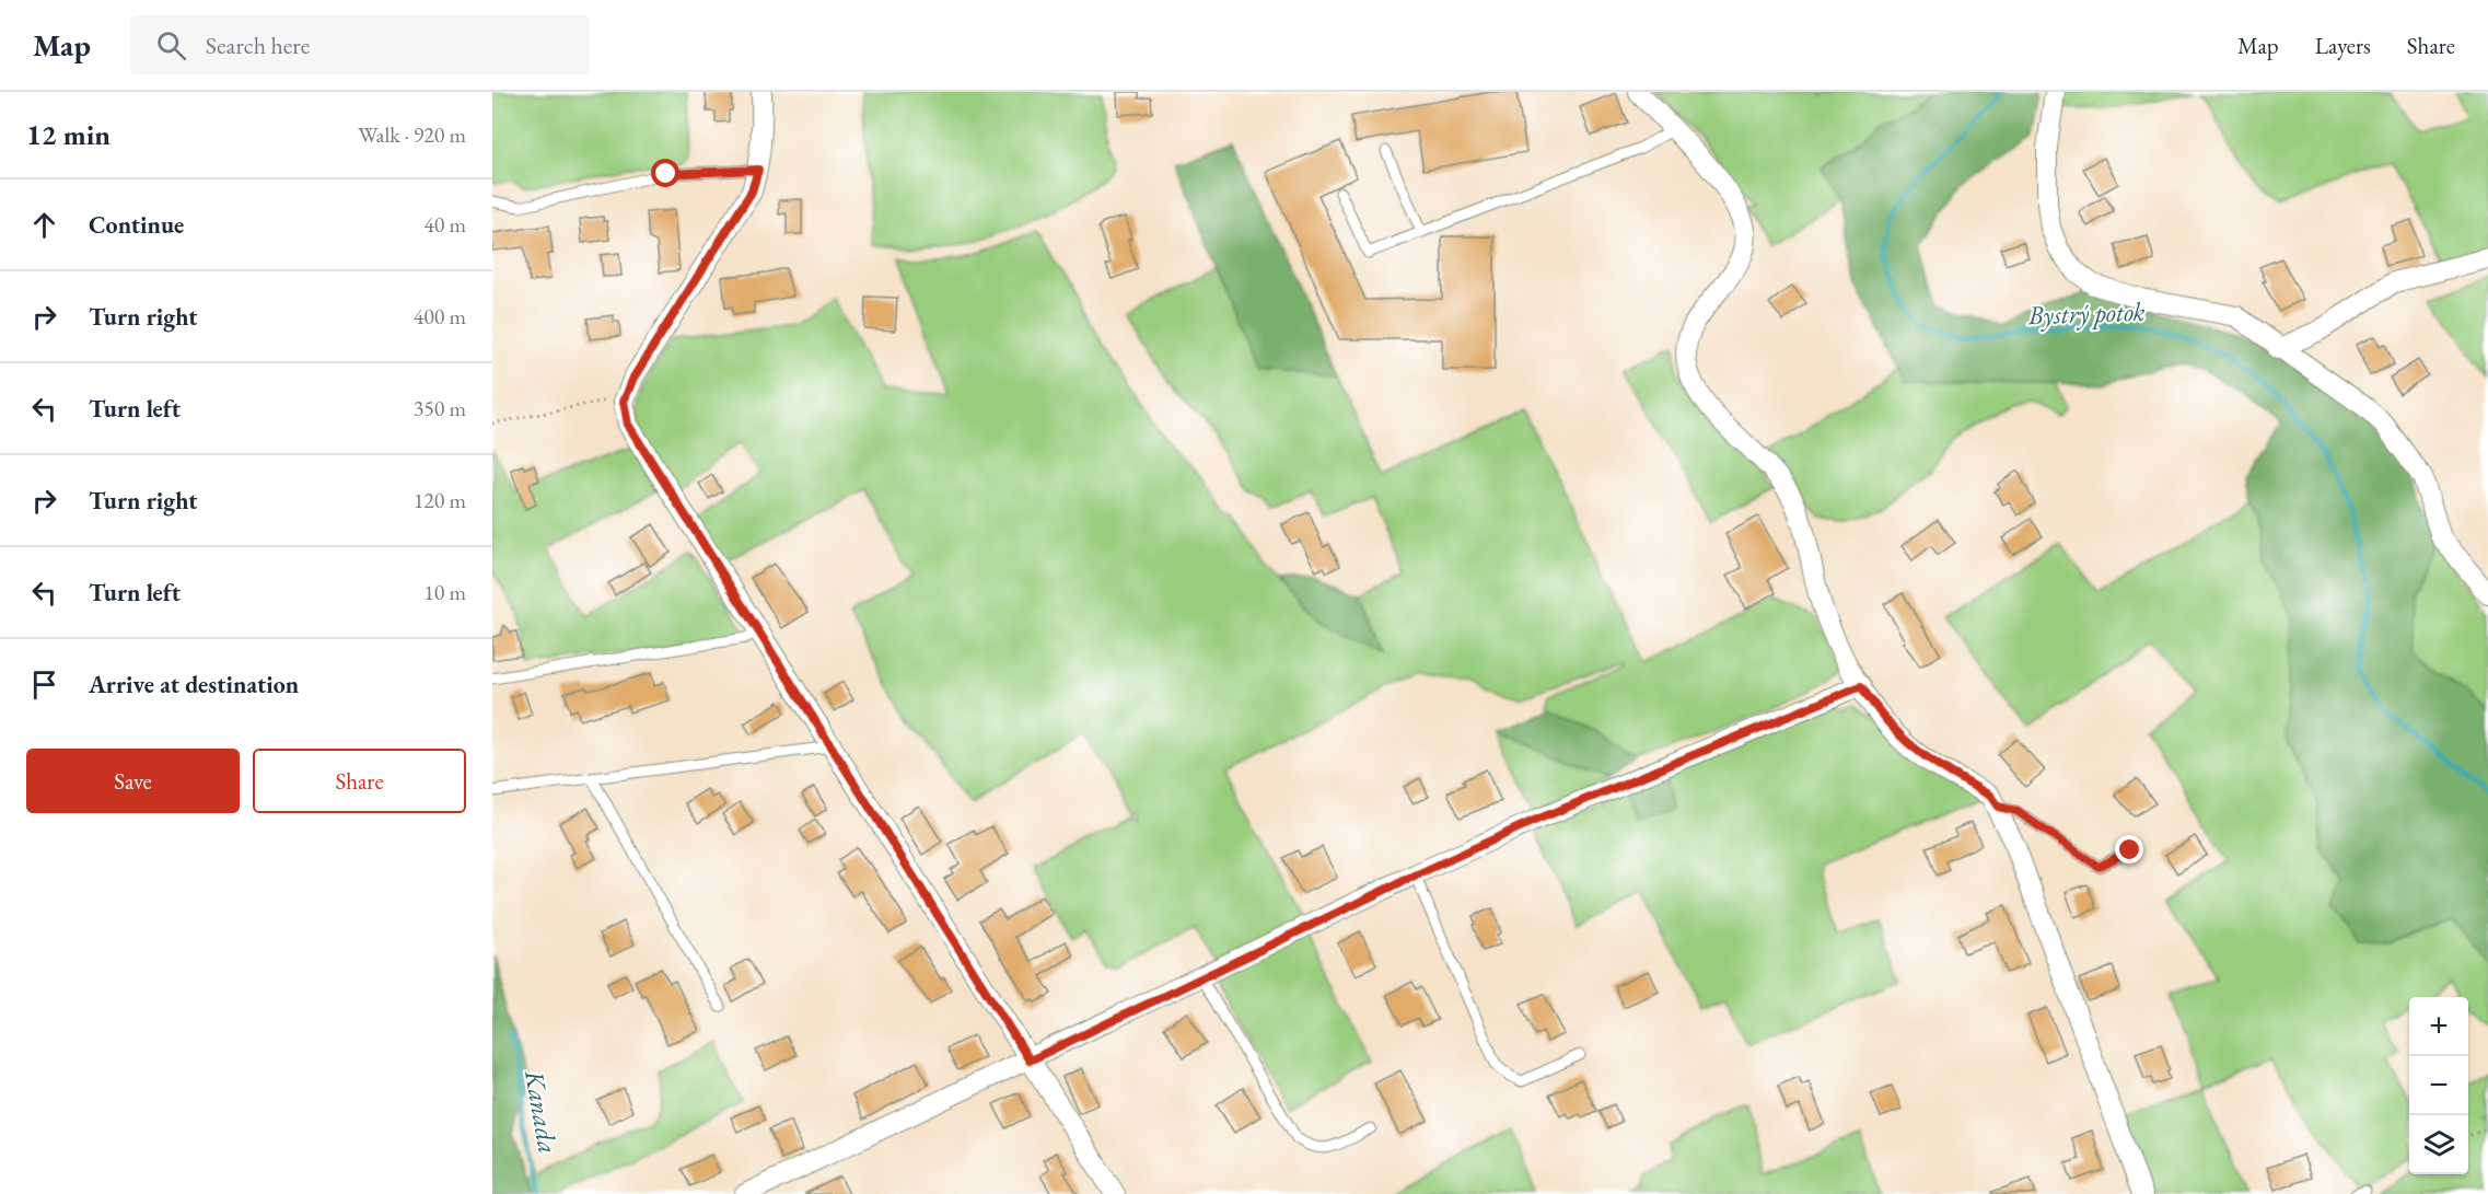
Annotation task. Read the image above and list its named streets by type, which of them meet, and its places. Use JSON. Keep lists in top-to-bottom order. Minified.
{"water":["Bystrý potok","Kanada"],"page":{"header":"Map","search":"Search here","nav":["Map","Layers","Share"],"heading":["12 min","Walk · 920 m"],"list":[["Continue","40 m"],["Turn right","400 m"],["Turn left","350 m"],["Turn right","120 m"],["Turn left","10 m"],"Arrive at destination"],"buttons":["Save","Share"],"map_buttons":["+","−"]}}
